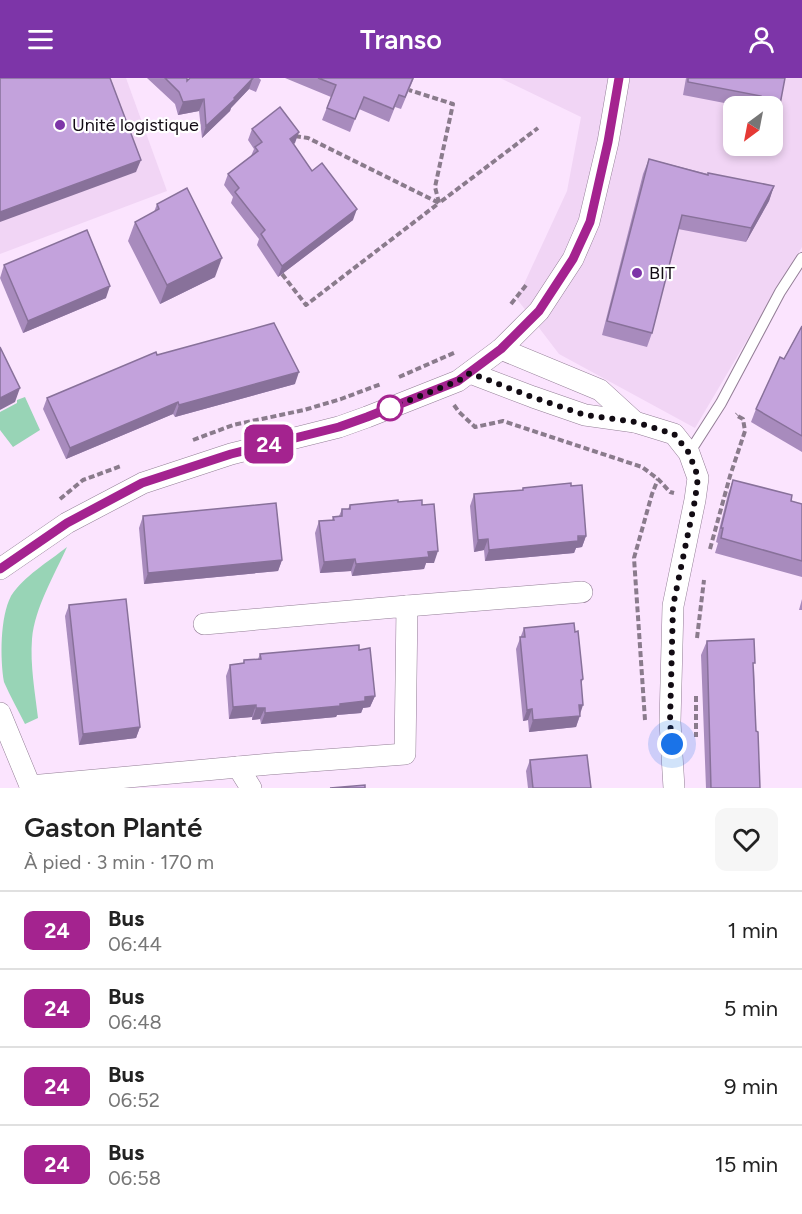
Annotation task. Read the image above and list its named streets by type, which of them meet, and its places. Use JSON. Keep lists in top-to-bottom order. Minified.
{"places":["Unité logistique","BIT"],"lines":["bus line 24"],"north":"bottom left","page":{"header":"Transo","on_map":"24","heading":["Gaston Planté","À pied · 3 min · 170 m"],"list":[{"mark":"24","name":"Bus","note":"06:44","value":"1 min"},{"mark":"24","name":"Bus","note":"06:48","value":"5 min"},{"mark":"24","name":"Bus","note":"06:52","value":"9 min"},{"mark":"24","name":"Bus","note":"06:58","value":"15 min"}]}}
